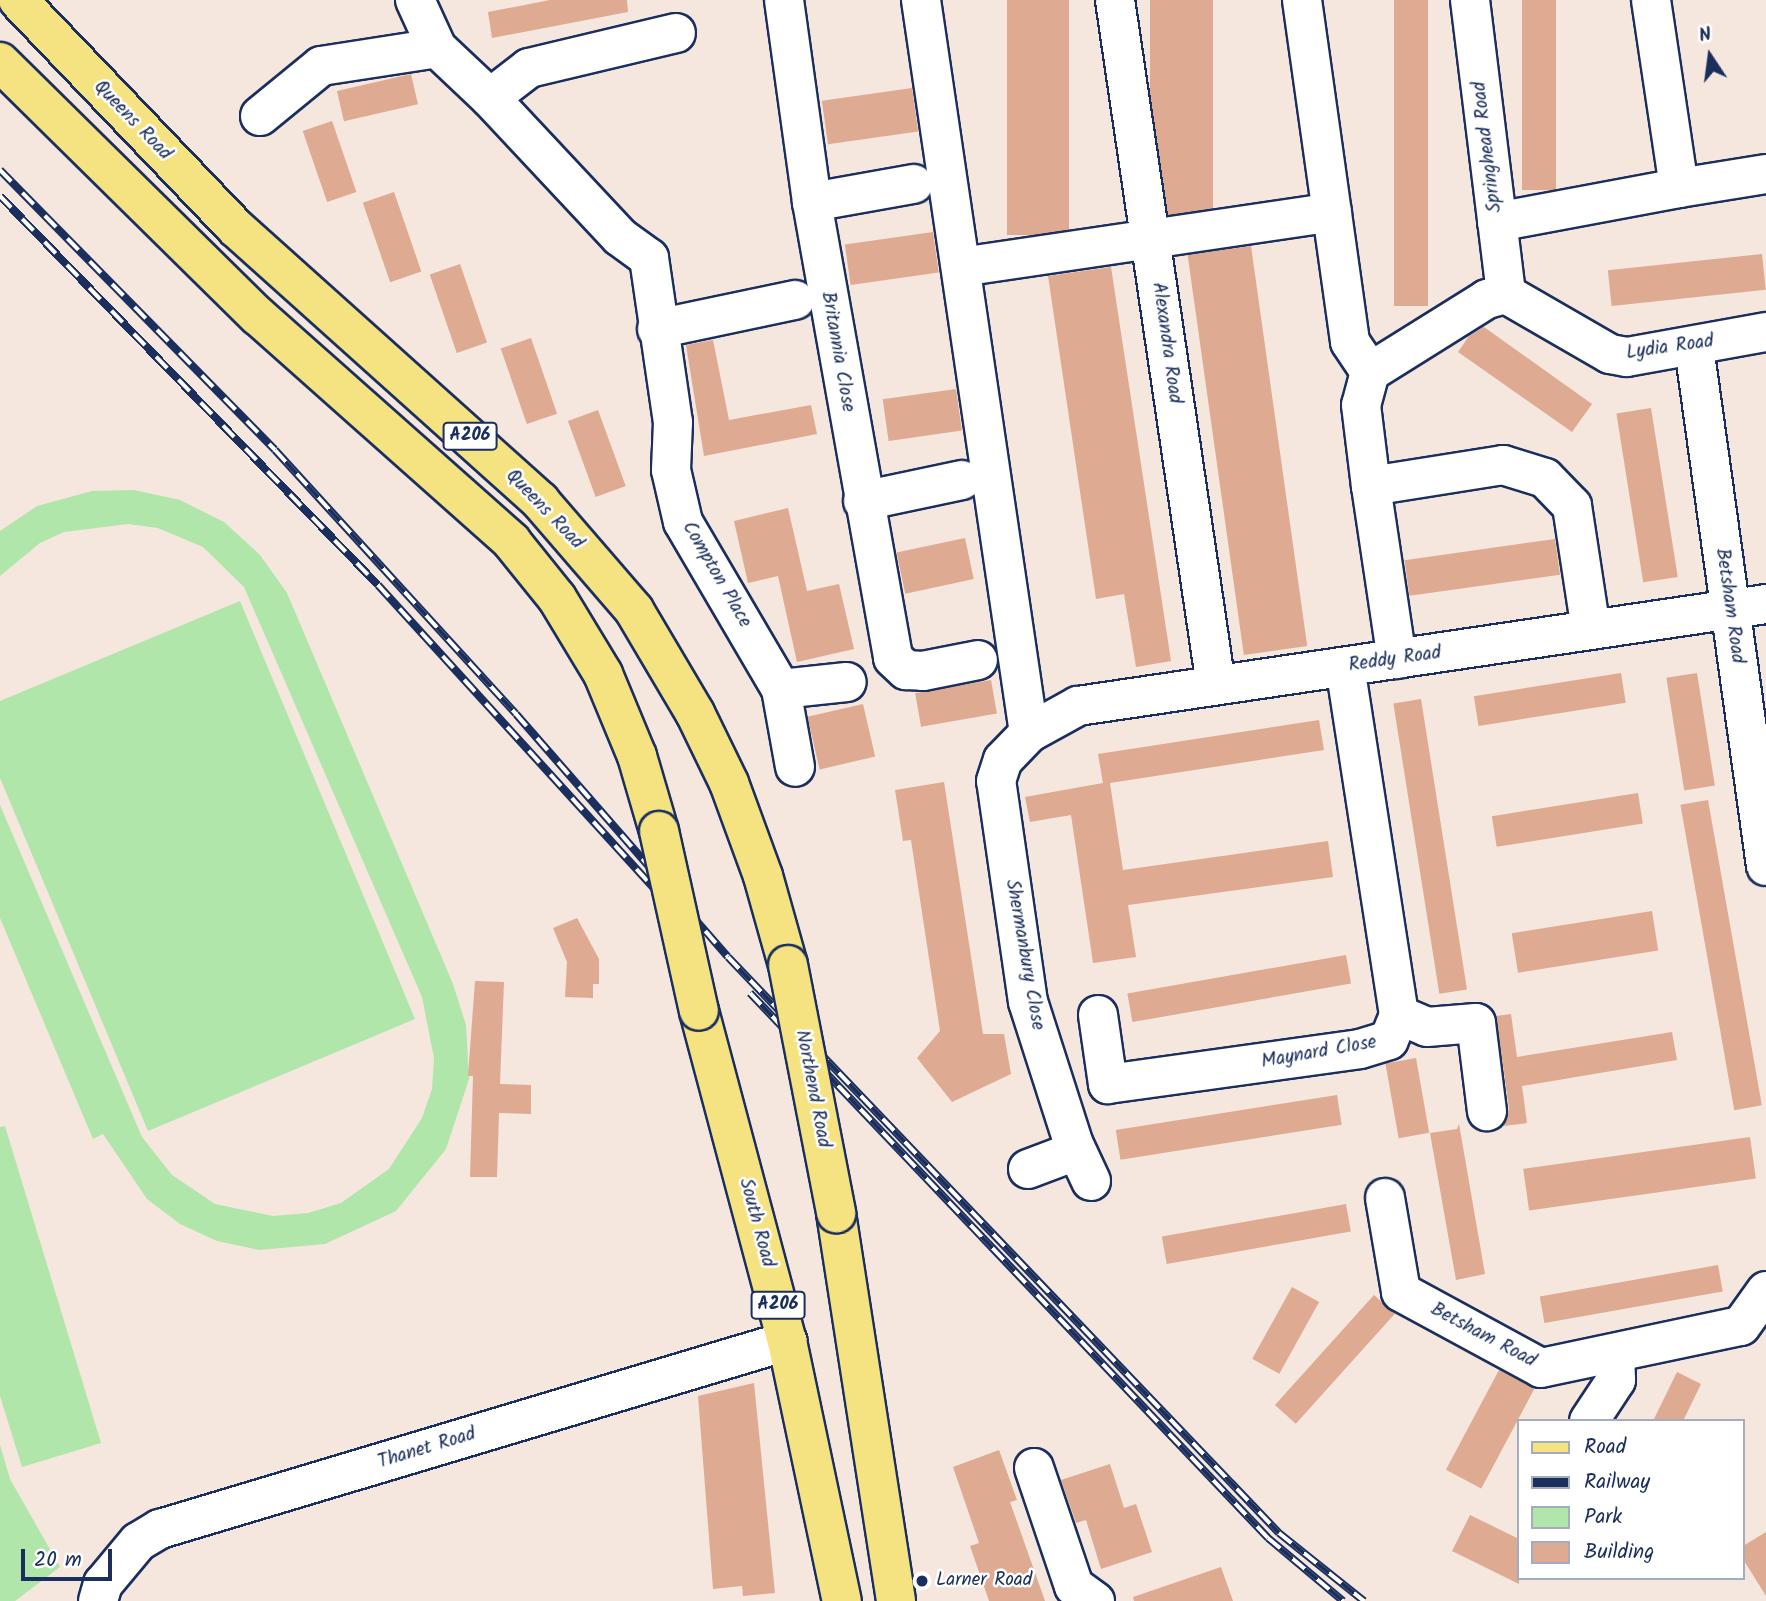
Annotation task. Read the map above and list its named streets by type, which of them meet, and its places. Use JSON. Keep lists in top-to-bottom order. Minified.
{"streets":{"main road":["Queens Road","A206","Northend Road","South Road"],"street":["Springhead Road","Alexandra Road","Lydia Road","Britannia Close","Compton Place","Betsham Road","Reddy Road","Shermanbury Close","Maynard Close","Thanet Road"]},"crossings":[["Queens Road","Northend Road"],["Springhead Road","Lydia Road"],["Alexandra Road","Reddy Road"],["Lydia Road","Betsham Road"],["Betsham Road","Reddy Road"],["Reddy Road","Shermanbury Close"],["South Road","Thanet Road"]],"places":["Larner Road"],"legend":["Road","Railway","Park","Building"],"scale_bar":"20 m","north":"top"}
